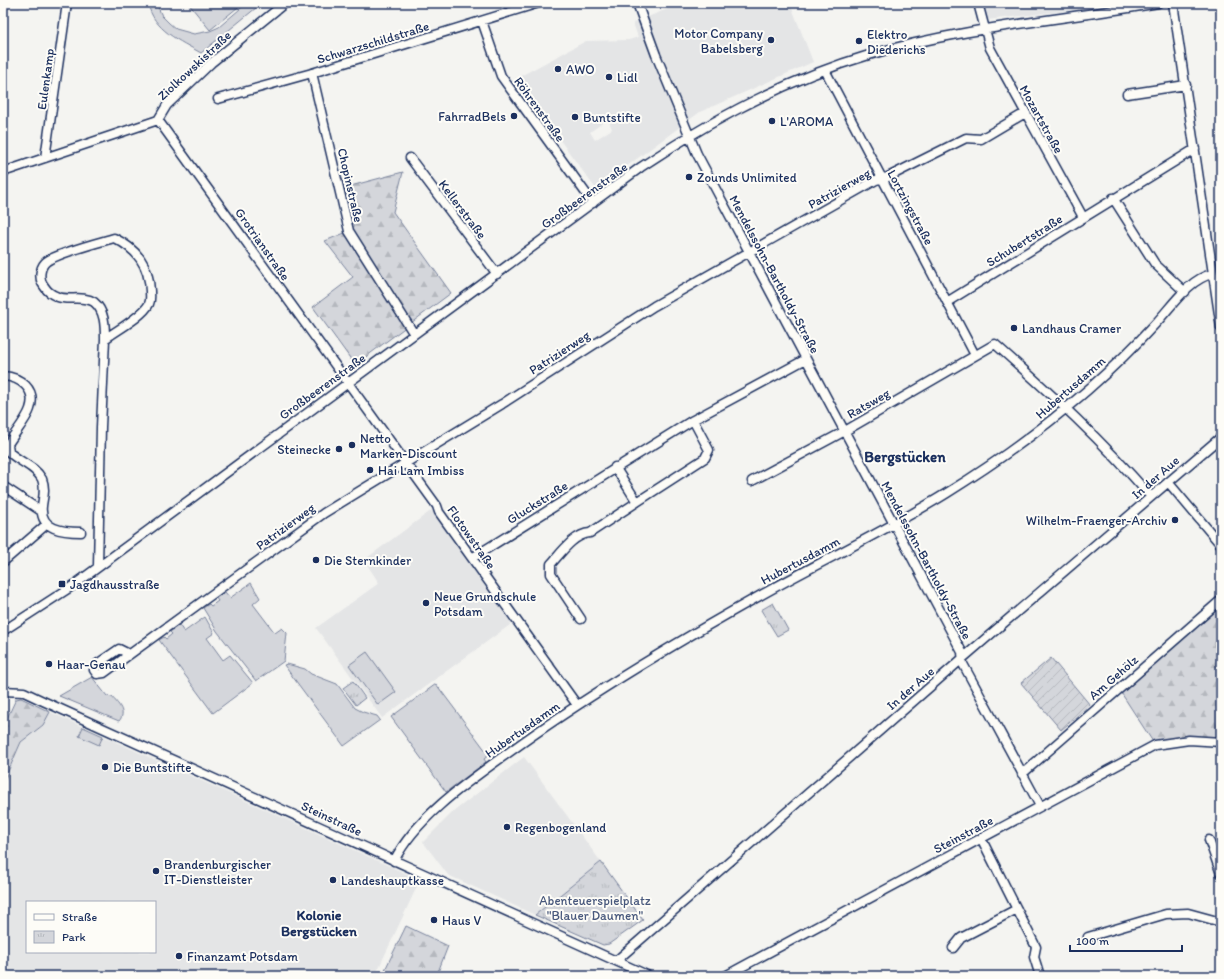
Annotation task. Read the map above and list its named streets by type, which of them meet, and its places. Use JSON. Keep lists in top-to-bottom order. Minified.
{"streets":{"street":["Schwarzschildstraße","Ziolkowskistraße","Eulenkamp","Röhrenstraße","Mozartstraße","Chopinstraße","Patrizierweg","Großbeerenstraße","Lortzingstraße","Kellerstraße","Schubertstraße","Grotrianstraße","Mendelssohn-Bartholdy-Straße","Hubertusdamm","Ratsweg","In der Aue","Gluckstraße","Flotowstraße","Am Gehölz","Steinstraße"]},"crossings":[["Schwarzschildstraße","Röhrenstraße"],["Schwarzschildstraße","Chopinstraße"],["Ziolkowskistraße","Eulenkamp"],["Ziolkowskistraße","Grotrianstraße"],["Röhrenstraße","Großbeerenstraße"],["Mozartstraße","Patrizierweg"],["Mozartstraße","Großbeerenstraße"],["Mozartstraße","Schubertstraße"],["Chopinstraße","Großbeerenstraße"],["Patrizierweg","Lortzingstraße"],["Patrizierweg","Mendelssohn-Bartholdy-Straße"],["Patrizierweg","Flotowstraße"],["Großbeerenstraße","Lortzingstraße"],["Großbeerenstraße","Kellerstraße"],["Großbeerenstraße","Grotrianstraße"],["Großbeerenstraße","Mendelssohn-Bartholdy-Straße"],["Großbeerenstraße","Flotowstraße"],["Lortzingstraße","Schubertstraße"],["Lortzingstraße","Ratsweg"],["Grotrianstraße","Flotowstraße"],["Mendelssohn-Bartholdy-Straße","Hubertusdamm"],["Mendelssohn-Bartholdy-Straße","Ratsweg"],["Mendelssohn-Bartholdy-Straße","In der Aue"],["Mendelssohn-Bartholdy-Straße","Gluckstraße"],["Mendelssohn-Bartholdy-Straße","Am Gehölz"],["Mendelssohn-Bartholdy-Straße","Steinstraße"],["Hubertusdamm","Ratsweg"],["Hubertusdamm","Flotowstraße"],["Hubertusdamm","Steinstraße"],["In der Aue","Steinstraße"],["Gluckstraße","Flotowstraße"]],"districts":["Bergstücken","Kolonie Bergstücken"],"parks":["Abenteuerspielplatz \"Blauer Daumen\""],"places":{"other":["Motor Company Babelsberg","Elektro Diederichs","AWO","Lidl","FahrradBels","Buntstifte","L'AROMA","Zounds Unlimited","Landhaus Cramer","Netto Marken-Discount","Steinecke","Hai Lam Imbiss","Wilhelm-Fraenger-Archiv","Die Sternkinder","Neue Grundschule Potsdam","Haar-Genau","Die Buntstifte","Regenbogenland","Brandenburgischer IT-Dienstleister","Landeshauptkasse","Haus V","Finanzamt Potsdam"],"transit":["Jagdhausstraße"]},"legend":["Straße","Park"],"scale_bar":"100 m"}
